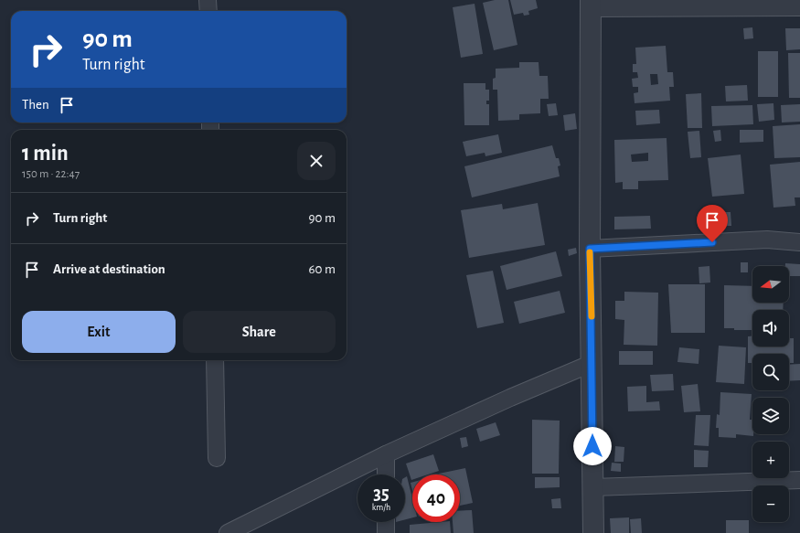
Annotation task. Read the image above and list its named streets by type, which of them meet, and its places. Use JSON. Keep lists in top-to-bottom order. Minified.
{"north":"left","page":{"turn":["90 m","Turn right"],"then":"Then","heading":["1 min","150 m · 22:47"],"list":[{"name":"Turn right","value":"90 m"},{"name":"Arrive at destination","value":"60 m"}],"map_buttons":["+","−"],"buttons":["Exit","Share"],"speed":"35 km/h","limit":"40"}}
